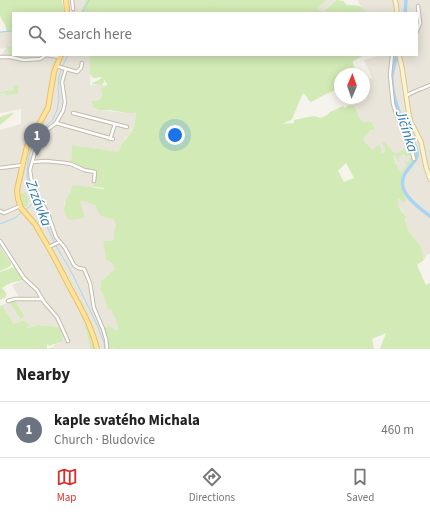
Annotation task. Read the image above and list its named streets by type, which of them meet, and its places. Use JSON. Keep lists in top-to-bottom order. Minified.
{"water":["Jičínka","Zrzávka"],"north":"top","page":{"search":"Search here","pins":"1","heading":"Nearby","list":[{"mark":"1","name":"kaple svatého Michala","note":"Church · Bludovice","value":"460 m"}],"nav":["Map","Directions","Saved"]}}
